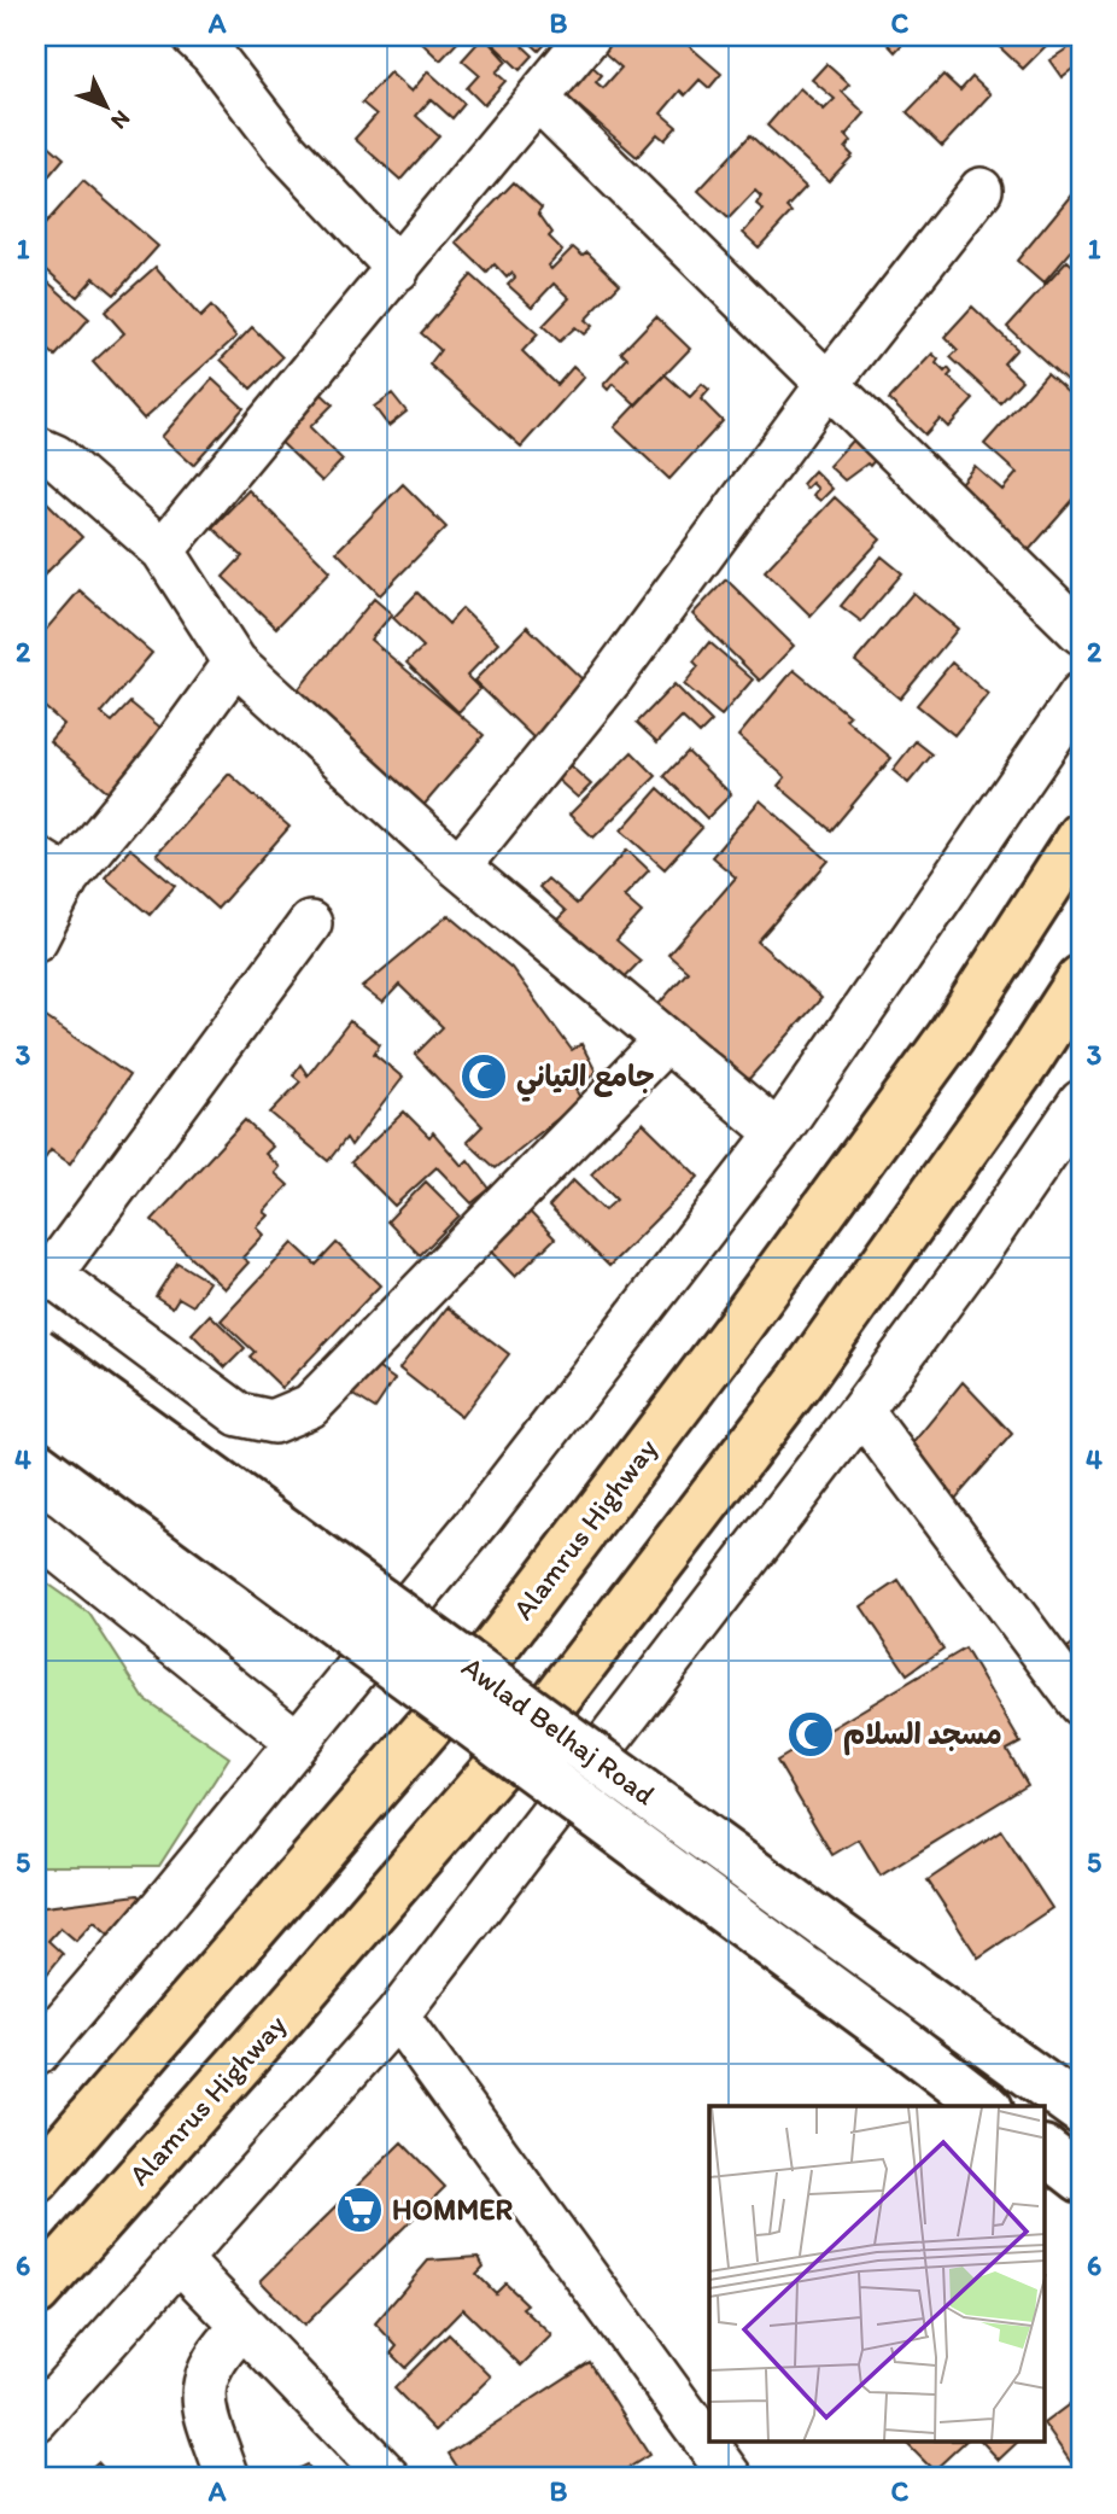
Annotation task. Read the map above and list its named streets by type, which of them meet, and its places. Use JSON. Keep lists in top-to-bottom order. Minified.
{"streets":{"main road":["Alamrus Highway","Awlad Belhaj Road"]},"places":{"mosque":["جامع التياني","مسجد السلام"],"supermarket":["HOMMER"]},"north":"bottom right","grid":{"columns":["A","B","C"],"rows":["1","2","3","4","5","6"]}}
